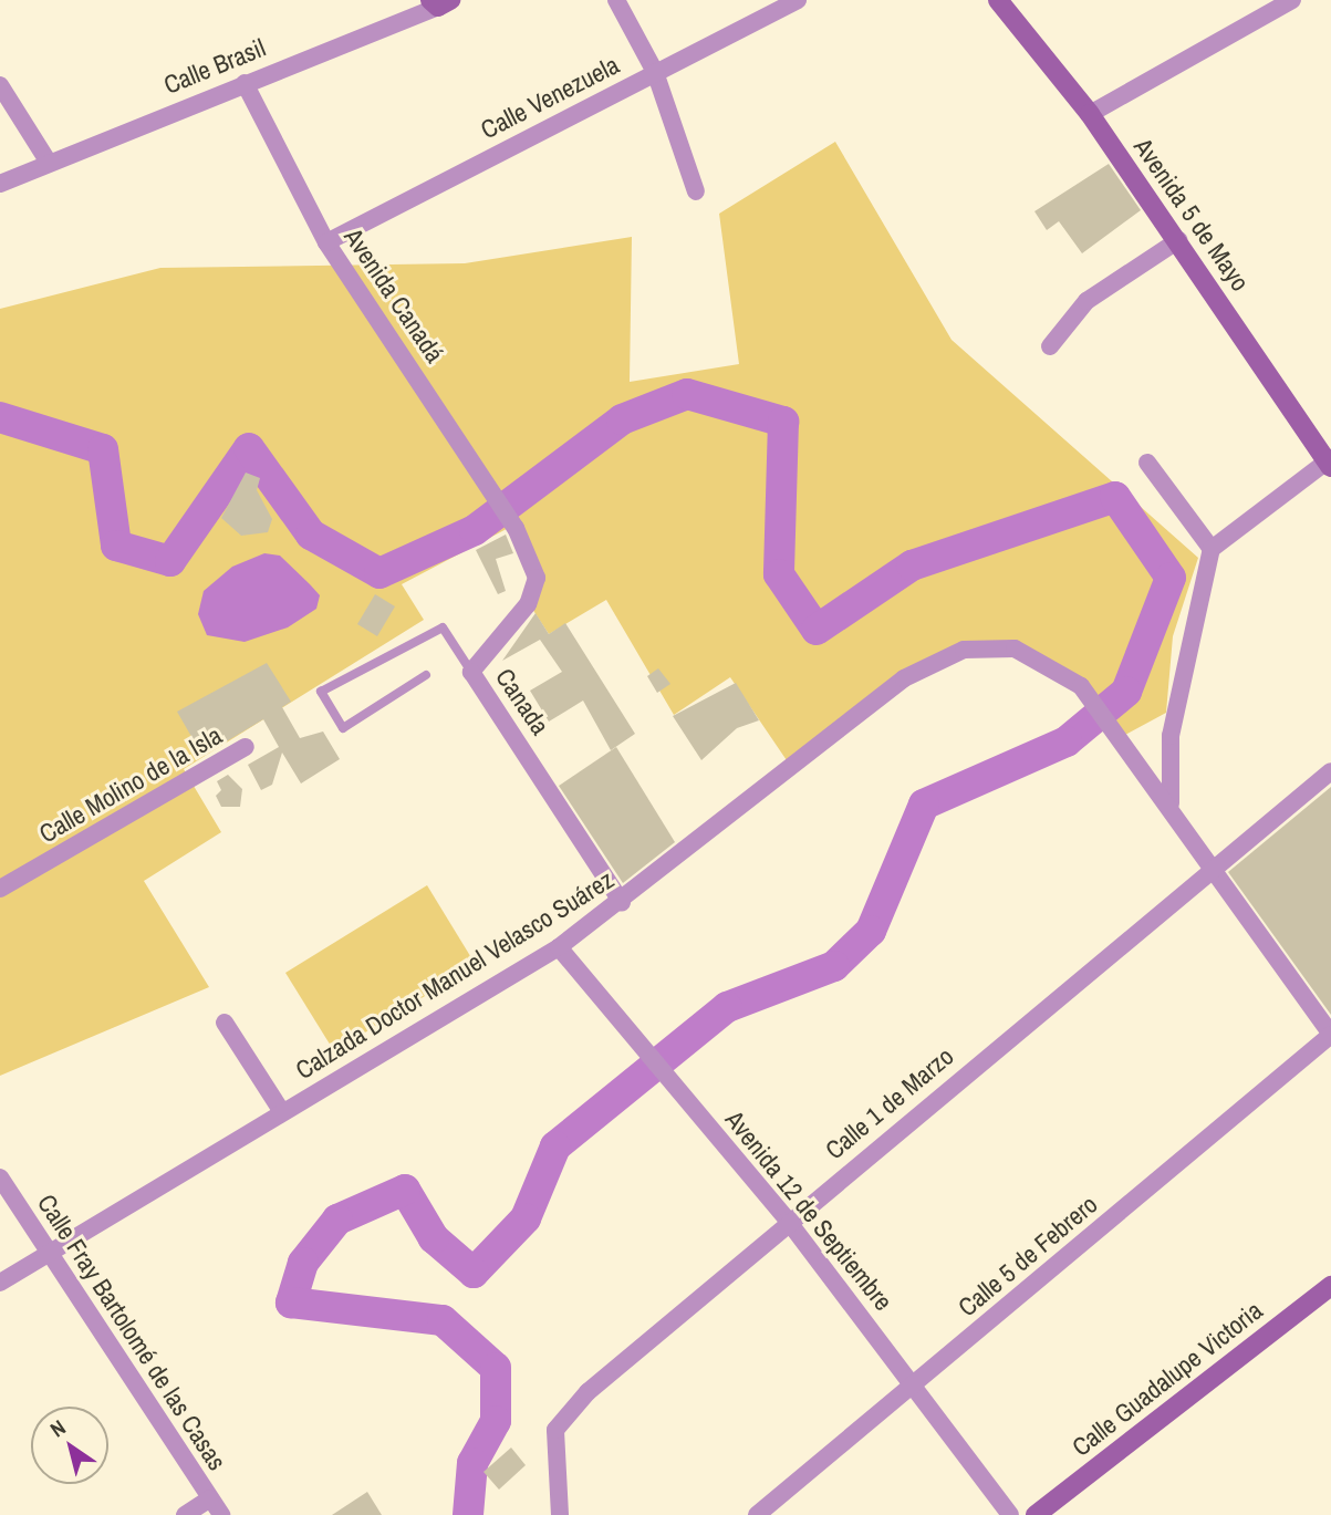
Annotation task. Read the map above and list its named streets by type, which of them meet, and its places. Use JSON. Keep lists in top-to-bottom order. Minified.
{"streets":{"main road":["Avenida 5 de Mayo","Calle Guadalupe Victoria"],"street":["Calle Brasil","Calle Venezuela","Avenida Canadá","Canada","Calle Molino de la Isla","Calzada Doctor Manuel Velasco Suárez","Calle 1 de Marzo","Avenida 12 de Septiembre","Calle 5 de Febrero","Calle Fray Bartolomé de las Casas"]},"crossings":[["Calle Brasil","Avenida Canadá"],["Calle Venezuela","Avenida Canadá"],["Avenida Canadá","Canada"],["Canada","Calzada Doctor Manuel Velasco Suárez"],["Calzada Doctor Manuel Velasco Suárez","Avenida 12 de Septiembre"],["Calzada Doctor Manuel Velasco Suárez","Calle Fray Bartolomé de las Casas"],["Calle 1 de Marzo","Avenida 12 de Septiembre"],["Avenida 12 de Septiembre","Calle 5 de Febrero"]],"north":"top left"}
